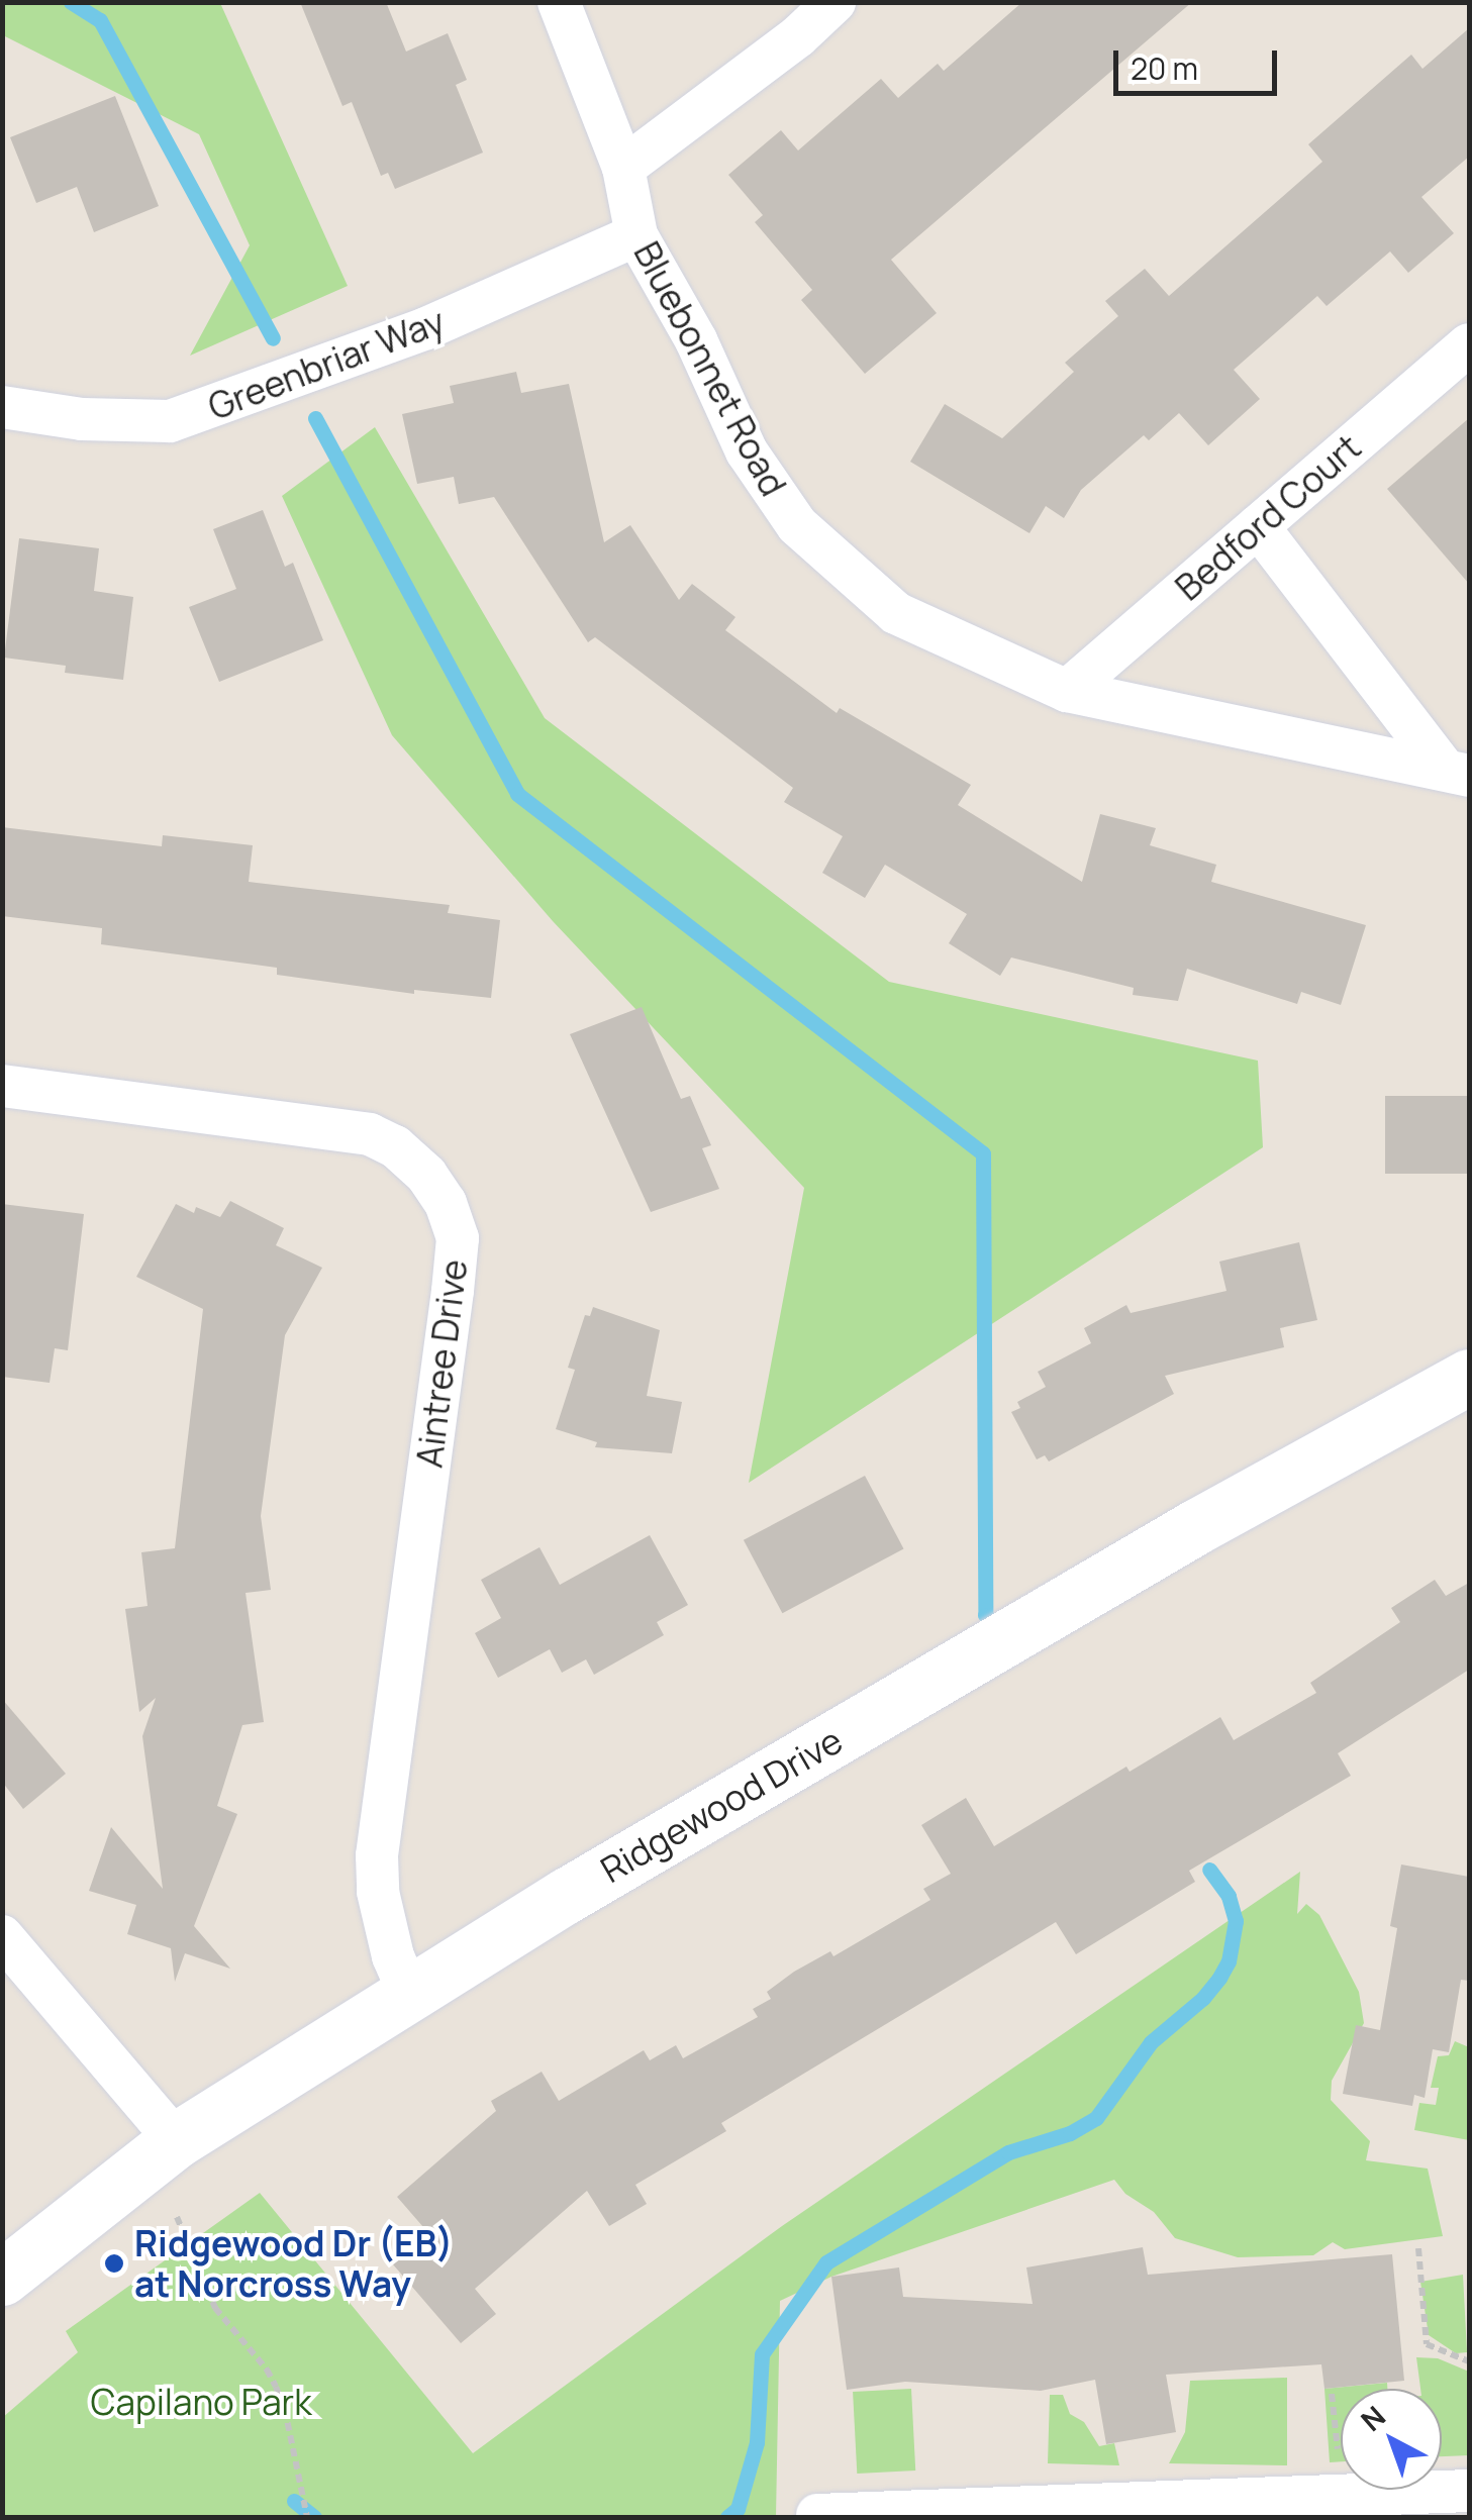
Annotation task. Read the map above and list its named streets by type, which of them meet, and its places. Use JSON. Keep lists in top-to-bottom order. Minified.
{"streets":{"main road":["Ridgewood Drive"],"street":["Greenbriar Way","Bluebonnet Road","Bedford Court","Aintree Drive"]},"crossings":[["Greenbriar Way","Bluebonnet Road"],["Bluebonnet Road","Bedford Court"],["Aintree Drive","Ridgewood Drive"]],"parks":["Capilano Park"],"places":["Ridgewood Dr (EB) at Norcross Way"],"scale_bar":"20 m","north":"top left"}
